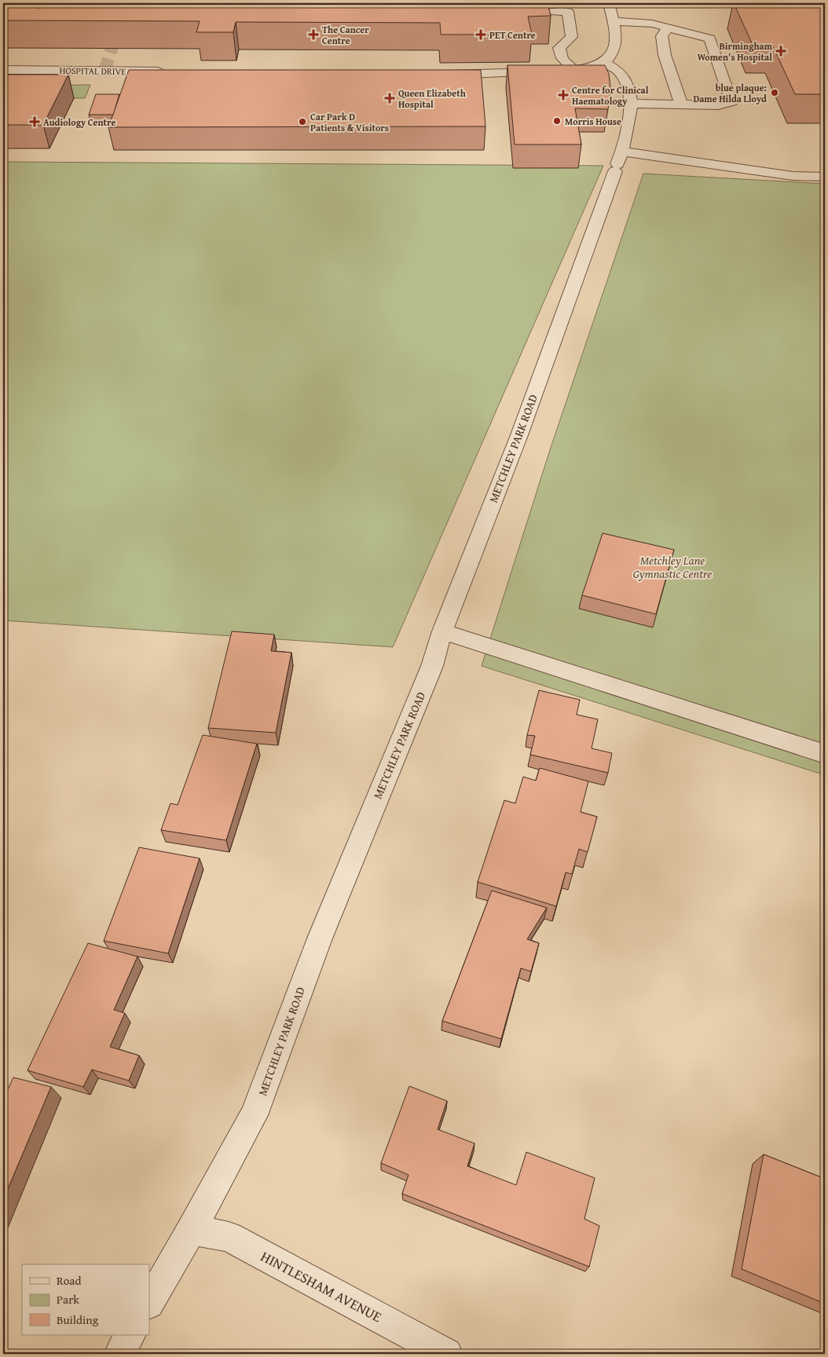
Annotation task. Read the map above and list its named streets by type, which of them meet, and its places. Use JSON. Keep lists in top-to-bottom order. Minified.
{"streets":{"street":["HOSPITAL DRIVE","METCHLEY PARK ROAD","HINTLESHAM AVENUE"]},"crossings":[["METCHLEY PARK ROAD","HINTLESHAM AVENUE"]],"parks":["Metchley Lane Gymnastic Centre"],"places":{"health":["The Cancer Centre","PET Centre","Birmingham Women's Hospital","Centre for Clinical Haematology","Queen Elizabeth Hospital","Audiology Centre"],"other":["blue plaque: Dame Hilda Lloyd","Morris House","Car Park D Patients & Visitors"]},"legend":["Road","Park","Building"]}
